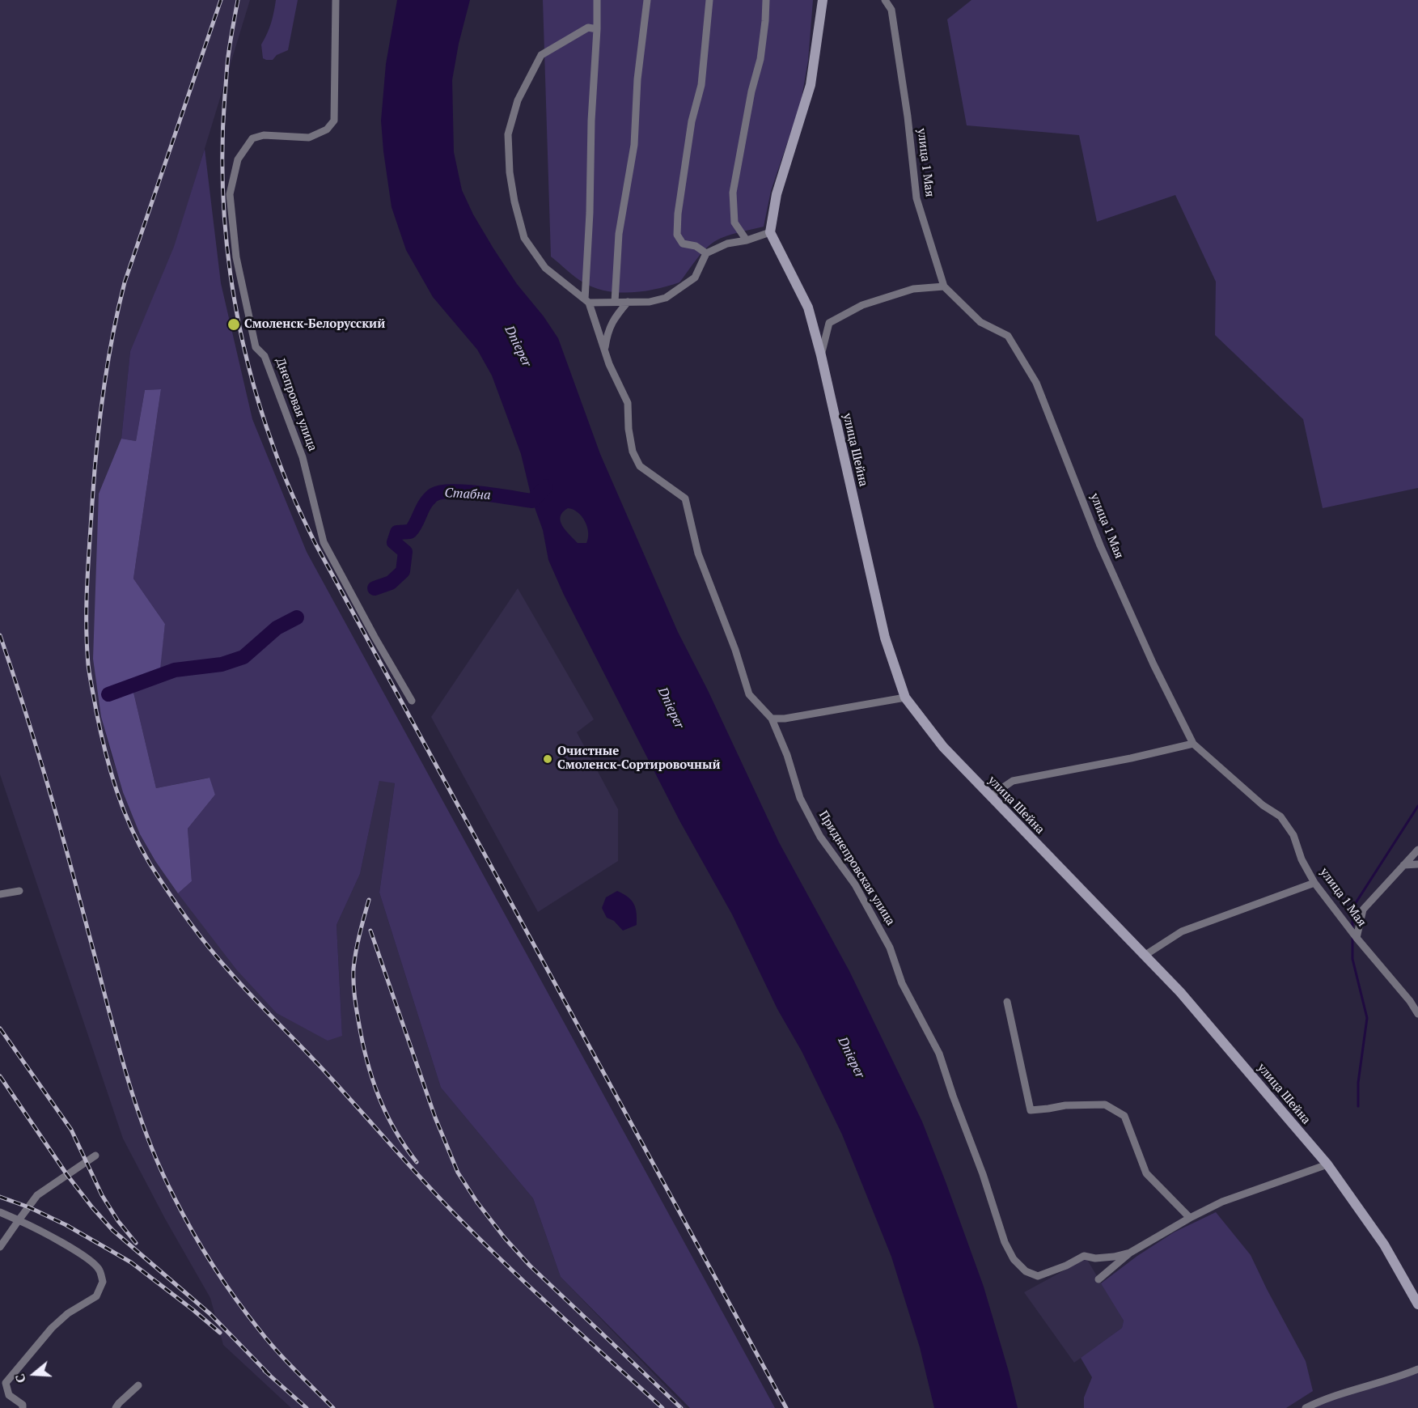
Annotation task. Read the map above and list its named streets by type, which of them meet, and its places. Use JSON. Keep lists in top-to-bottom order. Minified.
{"streets":{"street":["улица 1 Мая","Днепровая улица","улица Шейна","Приднепровская улица"]},"water":["Dnieper","Стабна"],"places":["Смоленск-Белорусский","Очистные Смоленск-Сортировочный"],"north":"left"}
